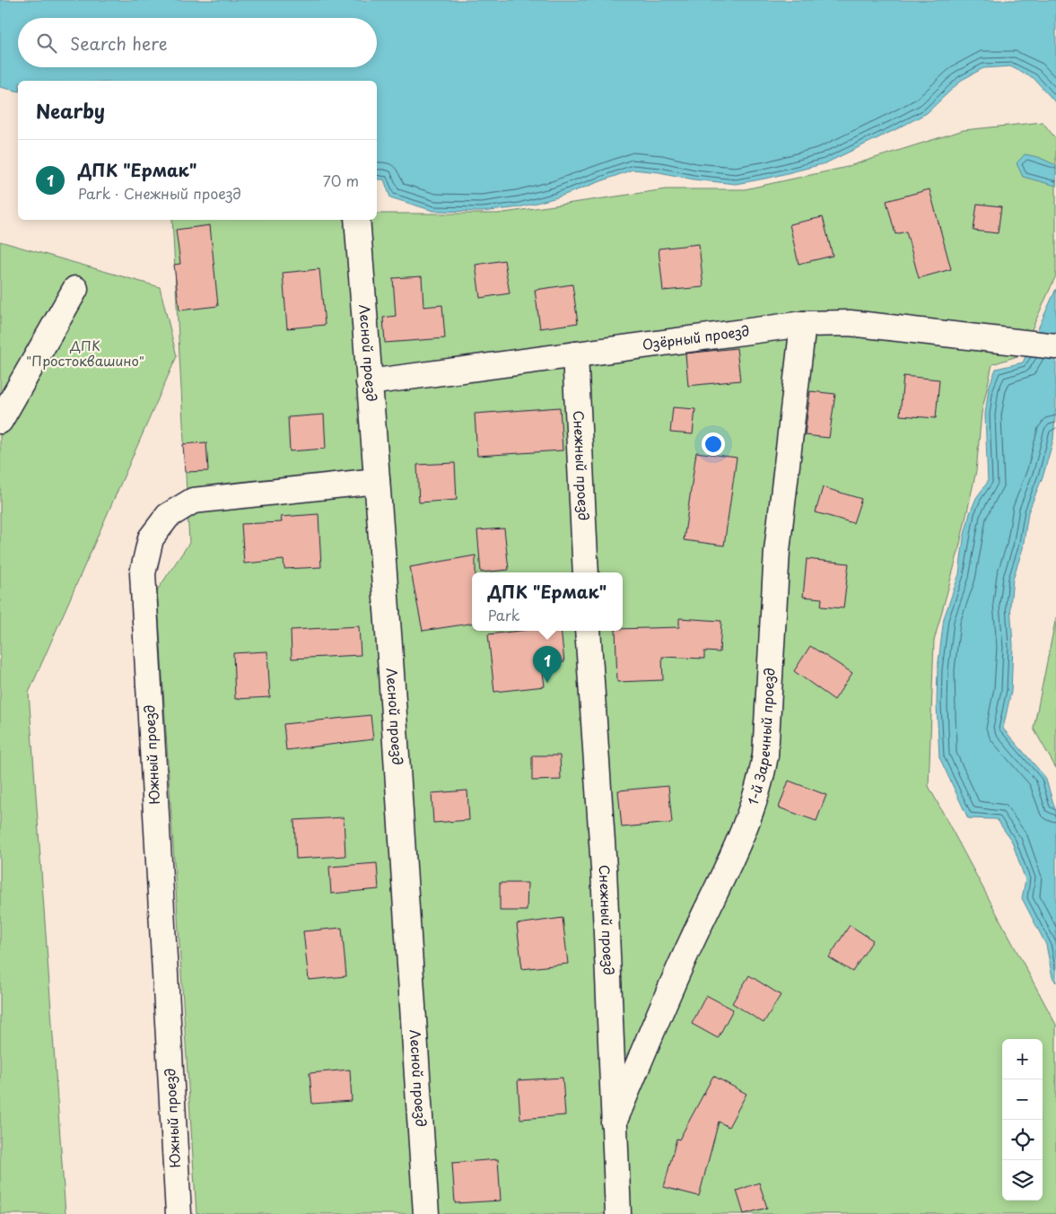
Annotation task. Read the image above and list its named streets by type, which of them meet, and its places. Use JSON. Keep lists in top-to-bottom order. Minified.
{"streets":{"street":["Озёрный проезд","Лесной проезд","Снежный проезд","1-й Заречный проезд","Южный проезд"]},"crossings":[["Озёрный проезд","Лесной проезд"],["Озёрный проезд","Снежный проезд"],["Озёрный проезд","1-й Заречный проезд"],["Лесной проезд","Южный проезд"],["Снежный проезд","1-й Заречный проезд"]],"parks":["ДПК \"Простоквашино\""],"page":{"search":"Search here","heading":"Nearby","list":[{"mark":"1","name":"ДПК \"Ермак\"","note":"Park · Снежный проезд","value":"70 m"}],"popup":["ДПК \"Ермак\"","Park"],"pins":"1","map_buttons":["+","−"]}}
